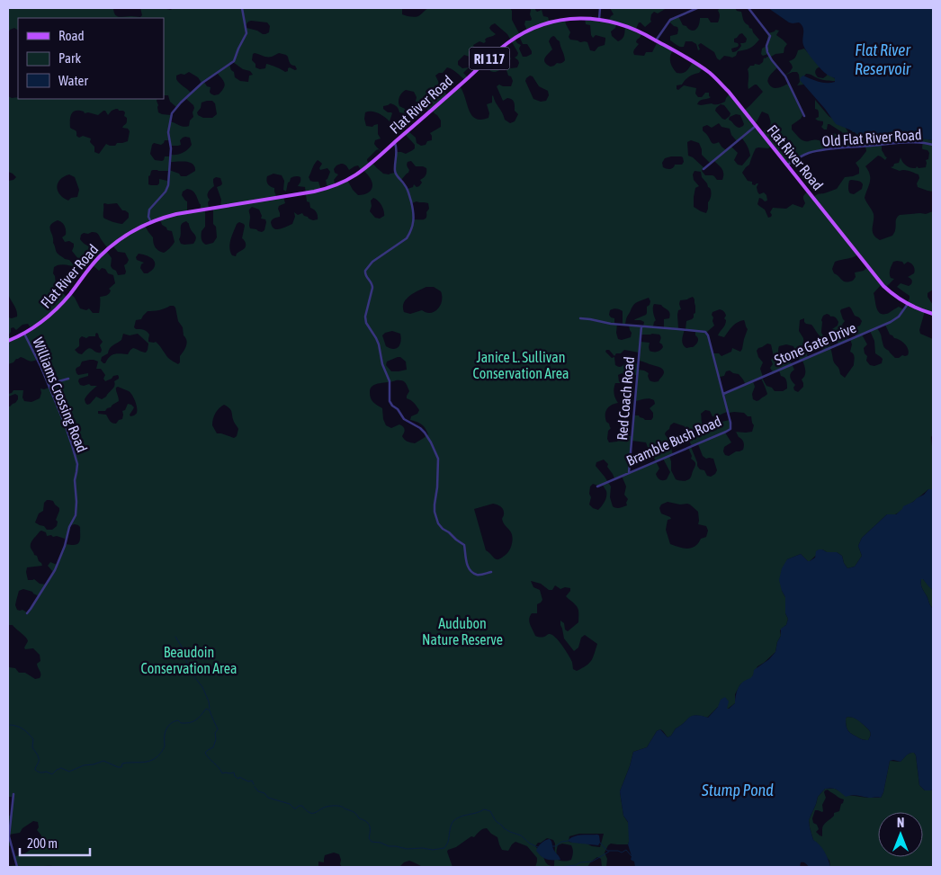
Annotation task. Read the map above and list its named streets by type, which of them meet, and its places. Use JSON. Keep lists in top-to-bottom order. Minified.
{"streets":{"main road":["RI 117","Flat River Road"],"street":["Old Flat River Road","Stone Gate Drive","Williams Crossing Road","Red Coach Road","Bramble Bush Road"]},"crossings":[["Flat River Road","Old Flat River Road"],["Flat River Road","Stone Gate Drive"],["Flat River Road","Williams Crossing Road"],["Stone Gate Drive","Bramble Bush Road"],["Red Coach Road","Bramble Bush Road"]],"water":["Flat River Reservoir","Stump Pond"],"parks":["Janice L. Sullivan Conservation Area","Audubon Nature Reserve","Beaudoin Conservation Area"],"legend":["Road","Park","Water"],"scale_bar":"200 m","north":"top"}
